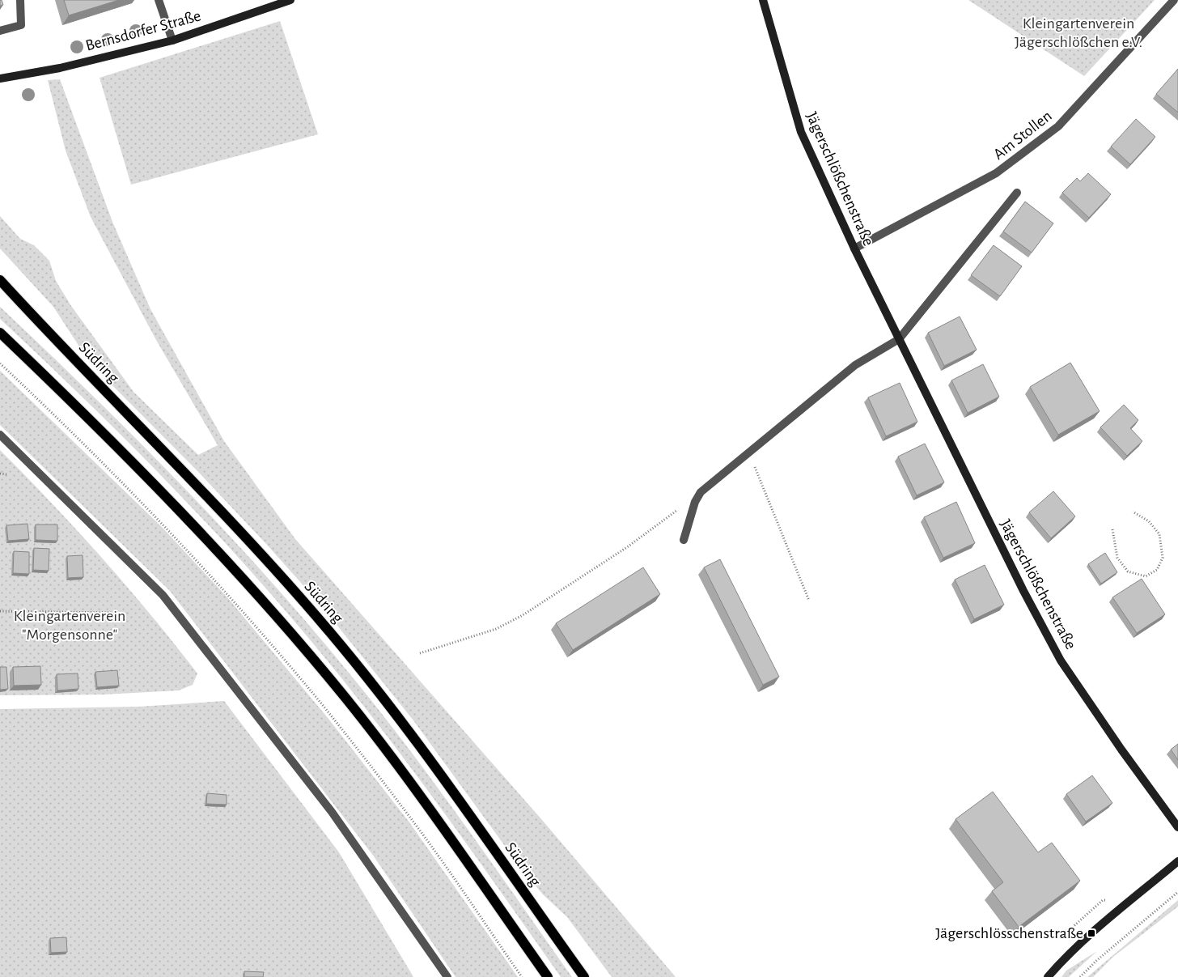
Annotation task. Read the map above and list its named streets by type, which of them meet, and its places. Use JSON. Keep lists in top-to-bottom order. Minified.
{"streets":{"main road":["Südring"],"street":["Bernsdorfer Straße","Am Stollen","Jägerschlößchenstraße"]},"crossings":[["Am Stollen","Jägerschlößchenstraße"]],"parks":["Kleingartenverein Jägerschlößchen e.V.","Kleingartenverein \"Morgensonne\""],"places":{"transit":["Jägerschlösschenstraße"]}}
